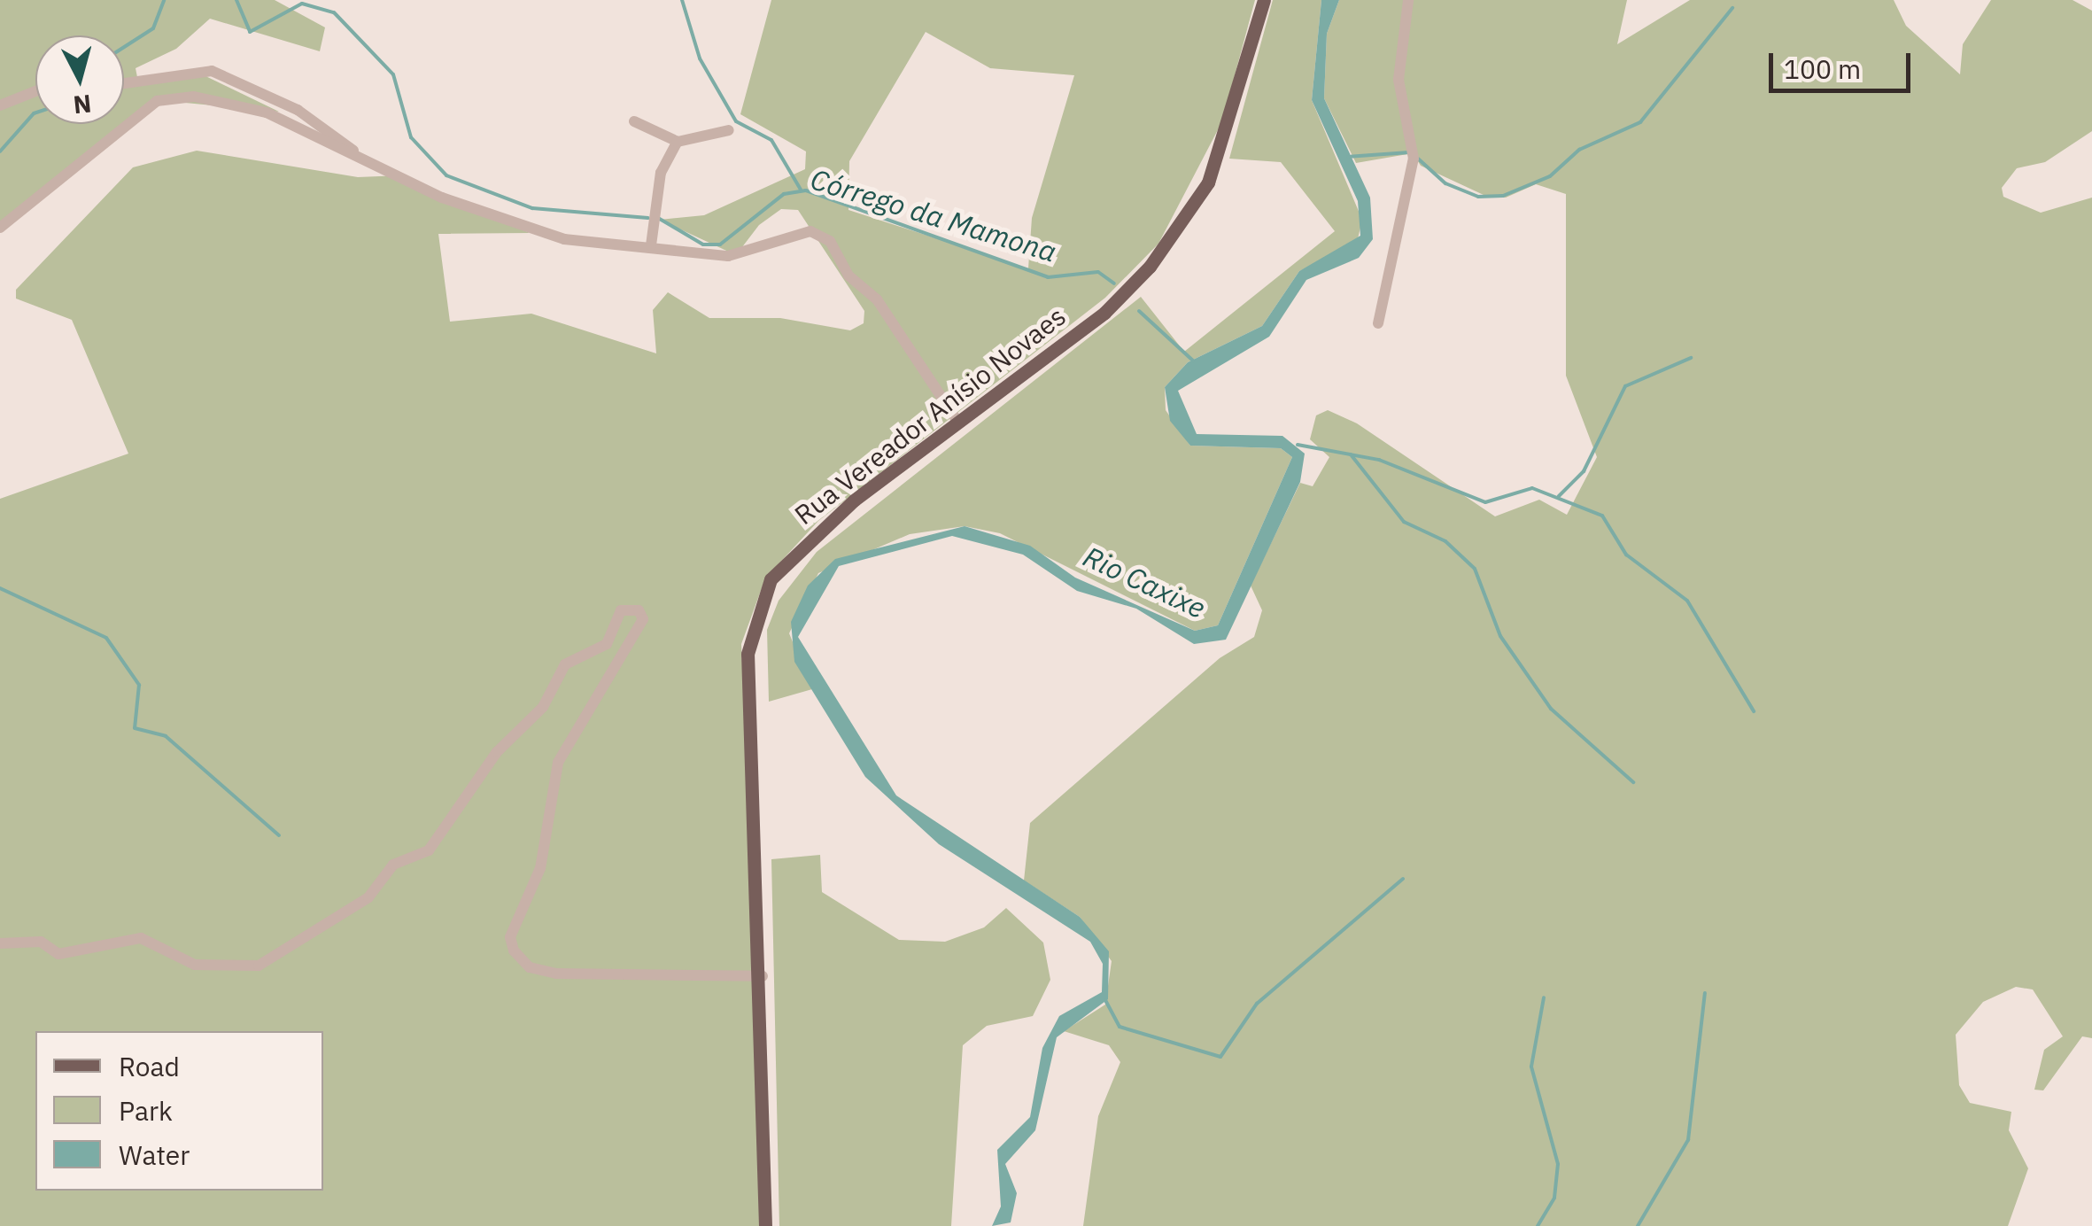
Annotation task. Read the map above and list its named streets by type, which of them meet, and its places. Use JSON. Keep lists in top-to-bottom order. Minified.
{"streets":{"main road":["Rua Vereador Anísio Novaes"]},"water":["Córrego da Mamona","Rio Caxixe"],"legend":["Road","Park","Water"],"scale_bar":"100 m","north":"bottom"}
